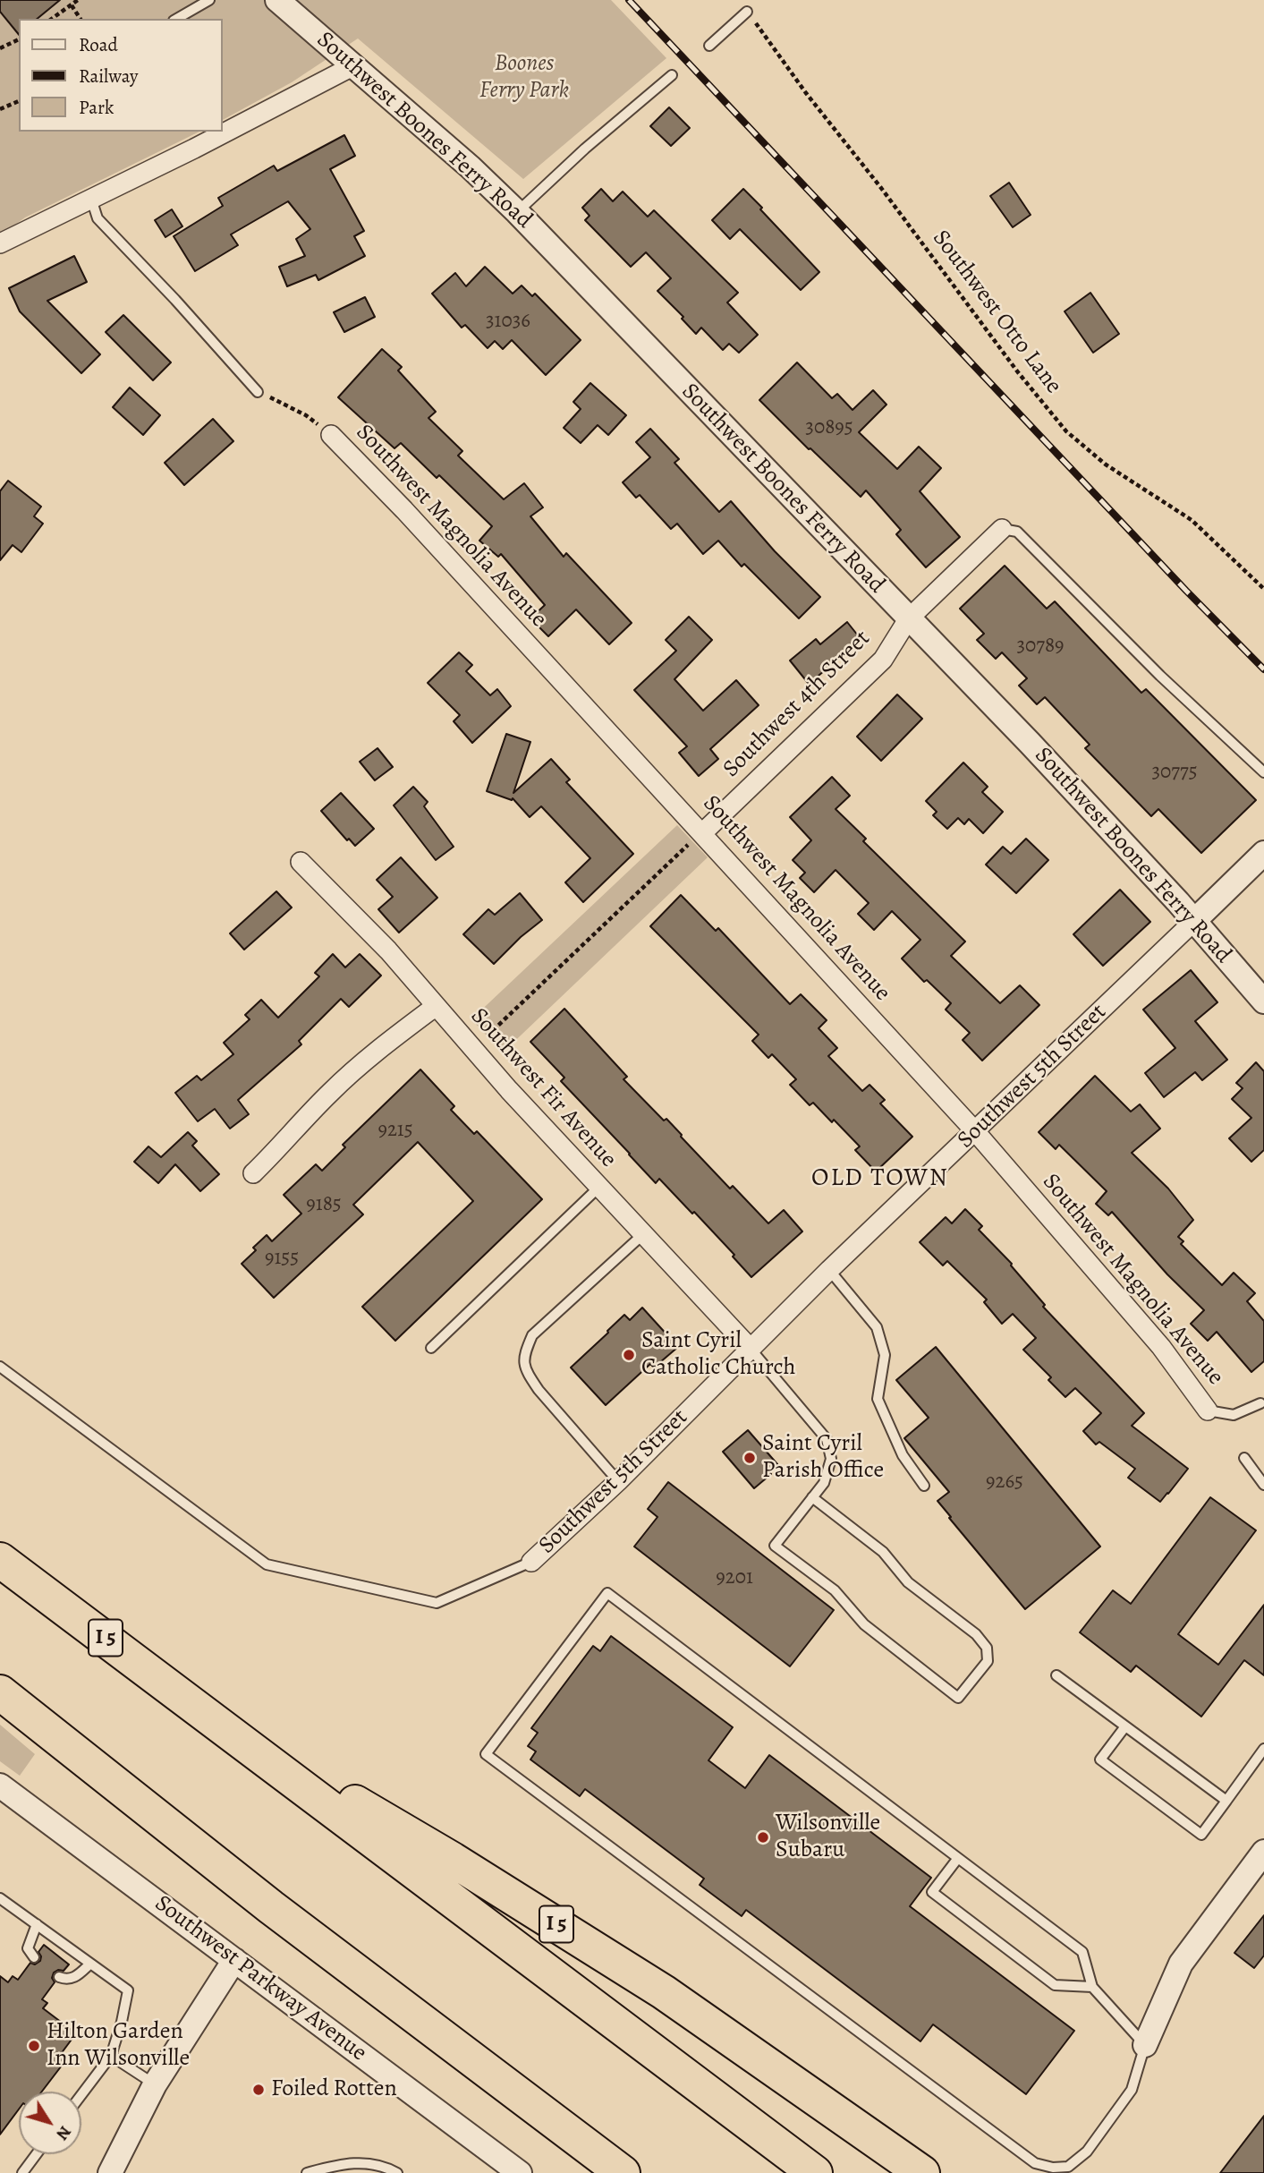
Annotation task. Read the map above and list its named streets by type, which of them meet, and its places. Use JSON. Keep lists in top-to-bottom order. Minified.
{"streets":{"highway":["I 5"],"street":["Southwest Boones Ferry Road","Southwest Magnolia Avenue","Southwest 4th Street","Southwest 5th Street","Southwest Fir Avenue","Southwest Parkway Avenue"],"path":["Southwest Otto Lane"]},"crossings":[["Southwest Boones Ferry Road","Southwest 4th Street"],["Southwest Boones Ferry Road","Southwest 5th Street"],["Southwest Magnolia Avenue","Southwest 4th Street"],["Southwest Magnolia Avenue","Southwest 5th Street"],["Southwest 5th Street","Southwest Fir Avenue"]],"districts":["OLD TOWN"],"parks":["Boones Ferry Park"],"places":["Saint Cyril Catholic Church","Saint Cyril Parish Office","Wilsonville Subaru","Hilton Garden Inn Wilsonville","Foiled Rotten"],"house_numbers":["31036","30895","30789","30775","9215","9185","9155","9265","9201"],"legend":["Road","Railway","Park"],"north":"bottom right"}
